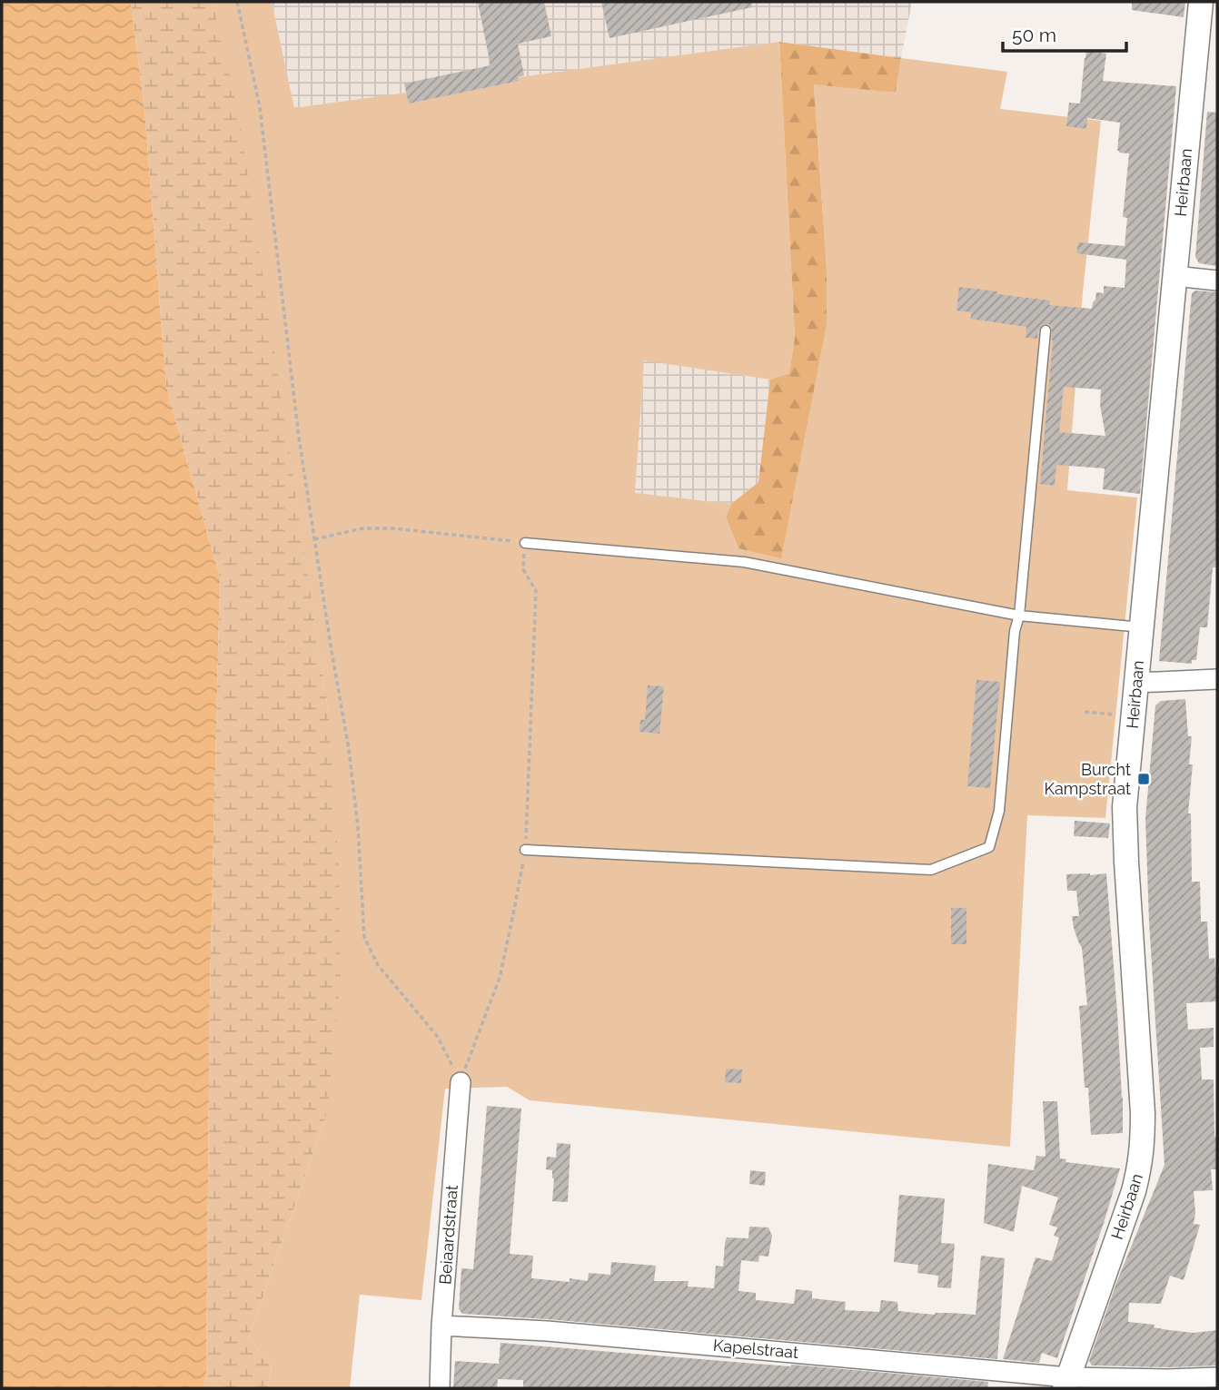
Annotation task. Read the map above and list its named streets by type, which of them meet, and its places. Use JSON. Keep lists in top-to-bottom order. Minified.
{"streets":{"street":["Heirbaan","Beiaardstraat","Kapelstraat"]},"crossings":[["Heirbaan","Kapelstraat"],["Beiaardstraat","Kapelstraat"]],"places":{"transit":["Burcht Kampstraat"]},"scale_bar":"50 m"}
